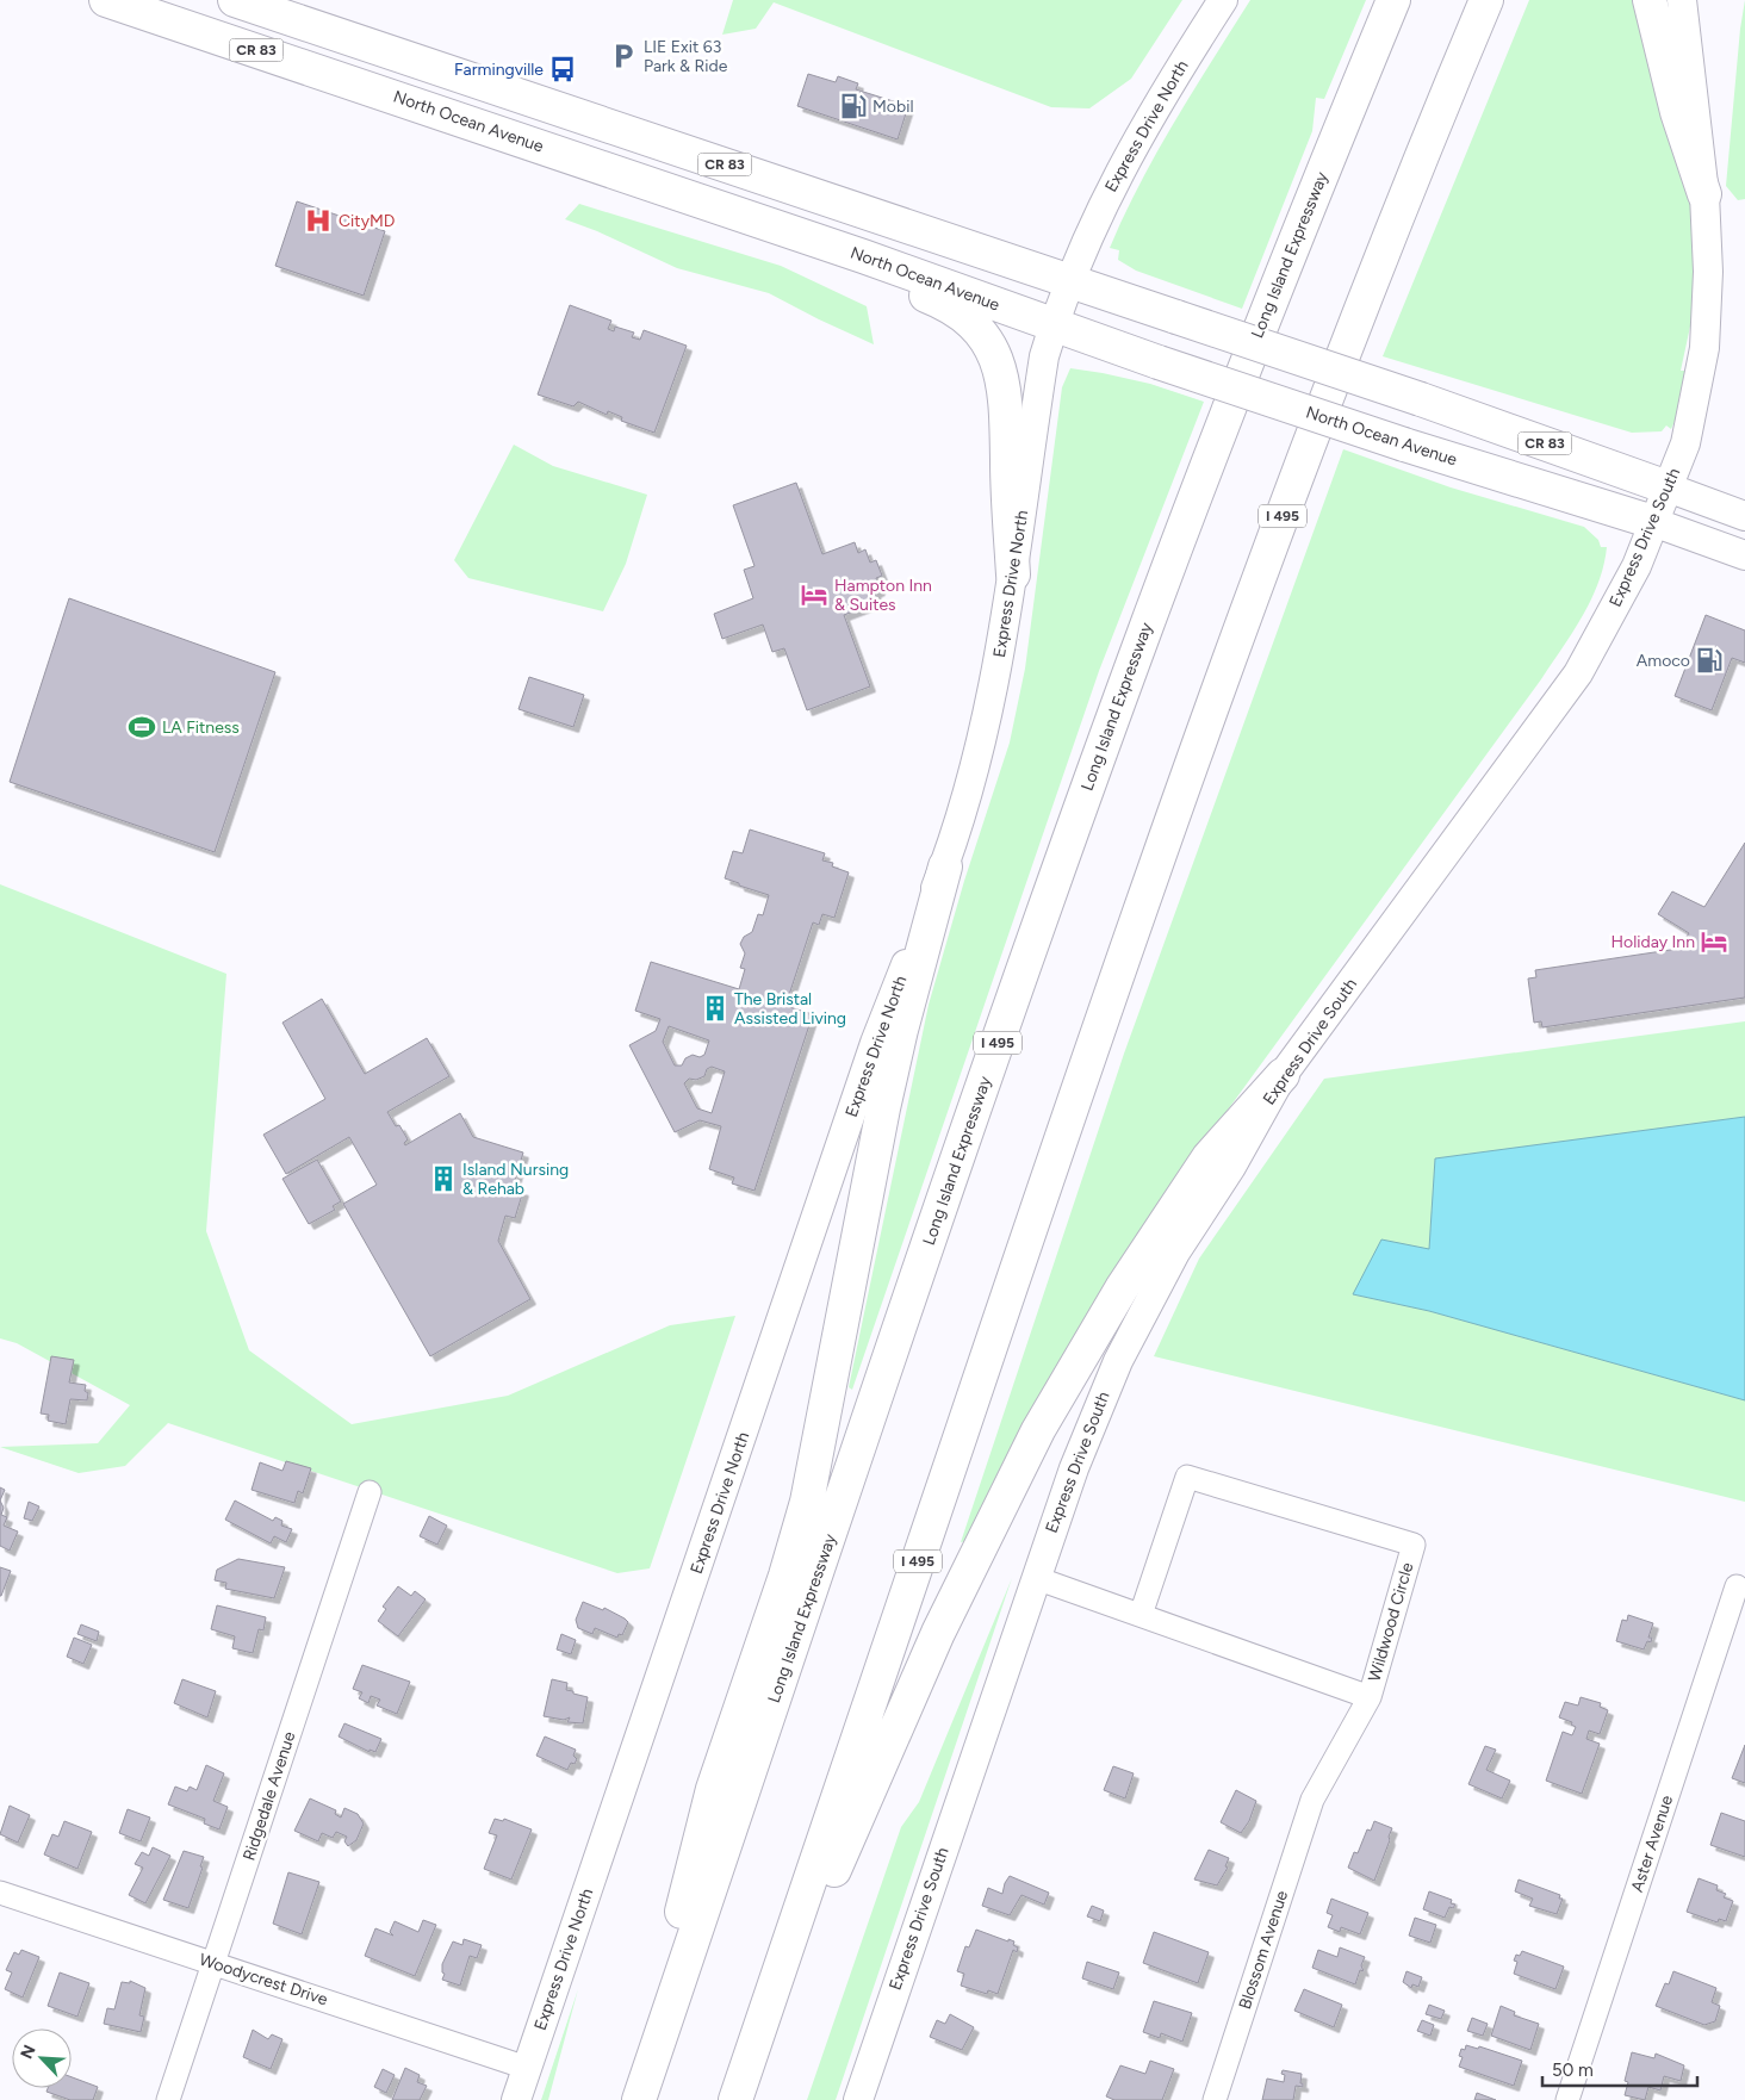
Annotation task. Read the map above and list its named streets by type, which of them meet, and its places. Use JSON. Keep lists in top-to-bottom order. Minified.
{"streets":{"highway":["CR 83","North Ocean Avenue","Long Island Expressway","I 495"],"main road":["Express Drive North","Express Drive South"],"street":["Wildwood Circle","Ridgedale Avenue","Aster Avenue","Blossom Avenue","Woodycrest Drive"]},"crossings":[["CR 83","Express Drive North"],["CR 83","Express Drive South"],["North Ocean Avenue","Express Drive North"],["North Ocean Avenue","Express Drive South"],["Express Drive North","Woodycrest Drive"],["Express Drive South","Wildwood Circle"],["Wildwood Circle","Blossom Avenue"],["Ridgedale Avenue","Woodycrest Drive"]],"places":{"parking":["LIE Exit 63 Park & Ride"],"bus stop":["Farmingville"],"fuel station":["Mobil","Amoco"],"hospital":["CityMD"],"hotel":["Hampton Inn & Suites","Holiday Inn"],"sports":["LA Fitness"],"building":["The Bristal Assisted Living","Island Nursing & Rehab"]},"scale_bar":"50 m","north":"top left"}
